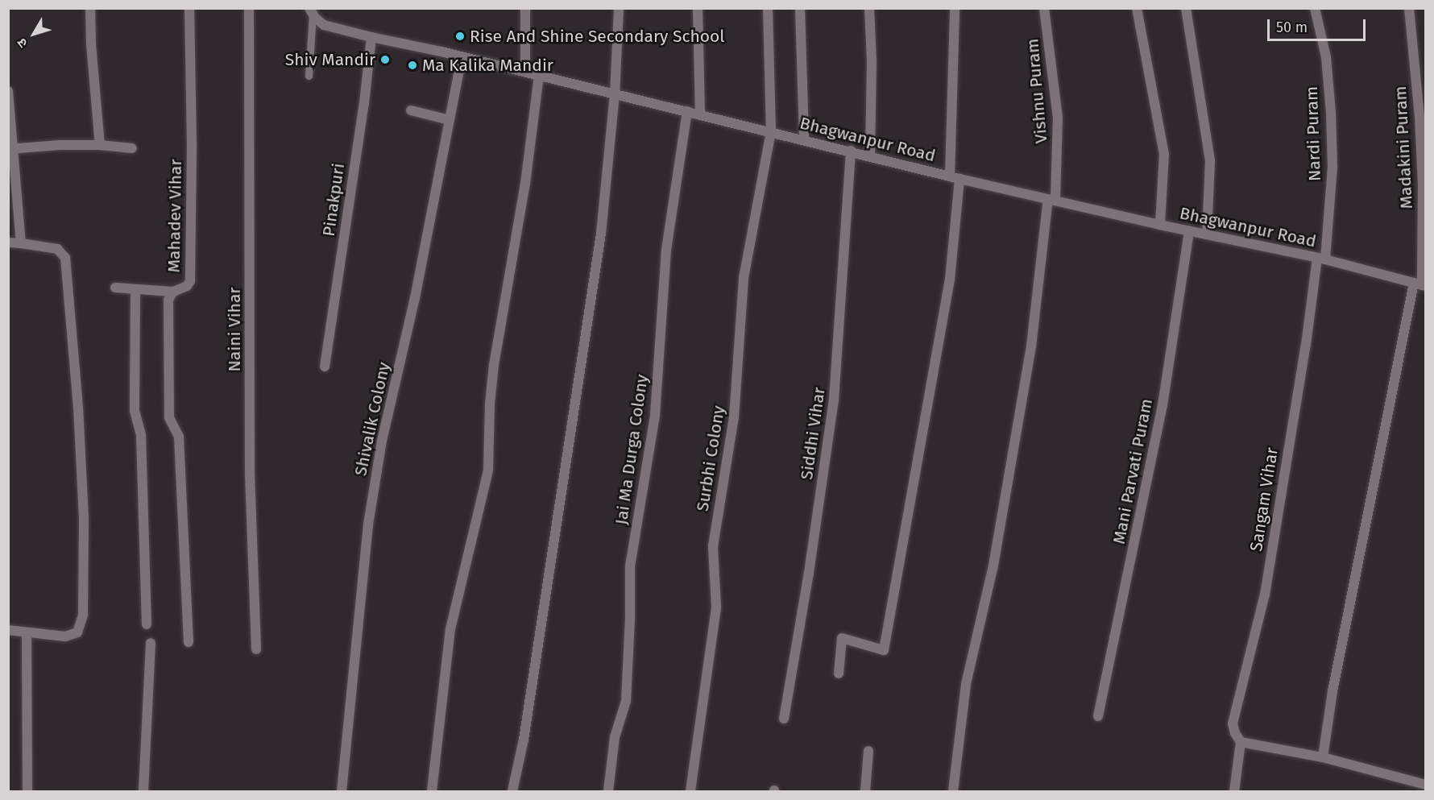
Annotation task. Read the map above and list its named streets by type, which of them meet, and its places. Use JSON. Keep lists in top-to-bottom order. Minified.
{"streets":{"street":["Vishnu Puram","Nardi Puram","Bhagwanpur Road","Madakini Puram","Pinakpuri","Mahadev Vihar","Naini Vihar","Shivalik Colony","Siddhi Vihar","Jai Ma Durga Colony","Surbhi Colony","Mani Parvati Puram","Sangam Vihar"]},"crossings":[["Vishnu Puram","Bhagwanpur Road"],["Nardi Puram","Bhagwanpur Road"],["Nardi Puram","Sangam Vihar"],["Bhagwanpur Road","Madakini Puram"],["Bhagwanpur Road","Pinakpuri"],["Bhagwanpur Road","Shivalik Colony"],["Bhagwanpur Road","Siddhi Vihar"],["Bhagwanpur Road","Jai Ma Durga Colony"],["Bhagwanpur Road","Surbhi Colony"],["Bhagwanpur Road","Mani Parvati Puram"],["Bhagwanpur Road","Sangam Vihar"]],"places":["Rise And Shine Secondary School","Shiv Mandir","Ma Kalika Mandir"],"scale_bar":"50 m","north":"bottom left"}
